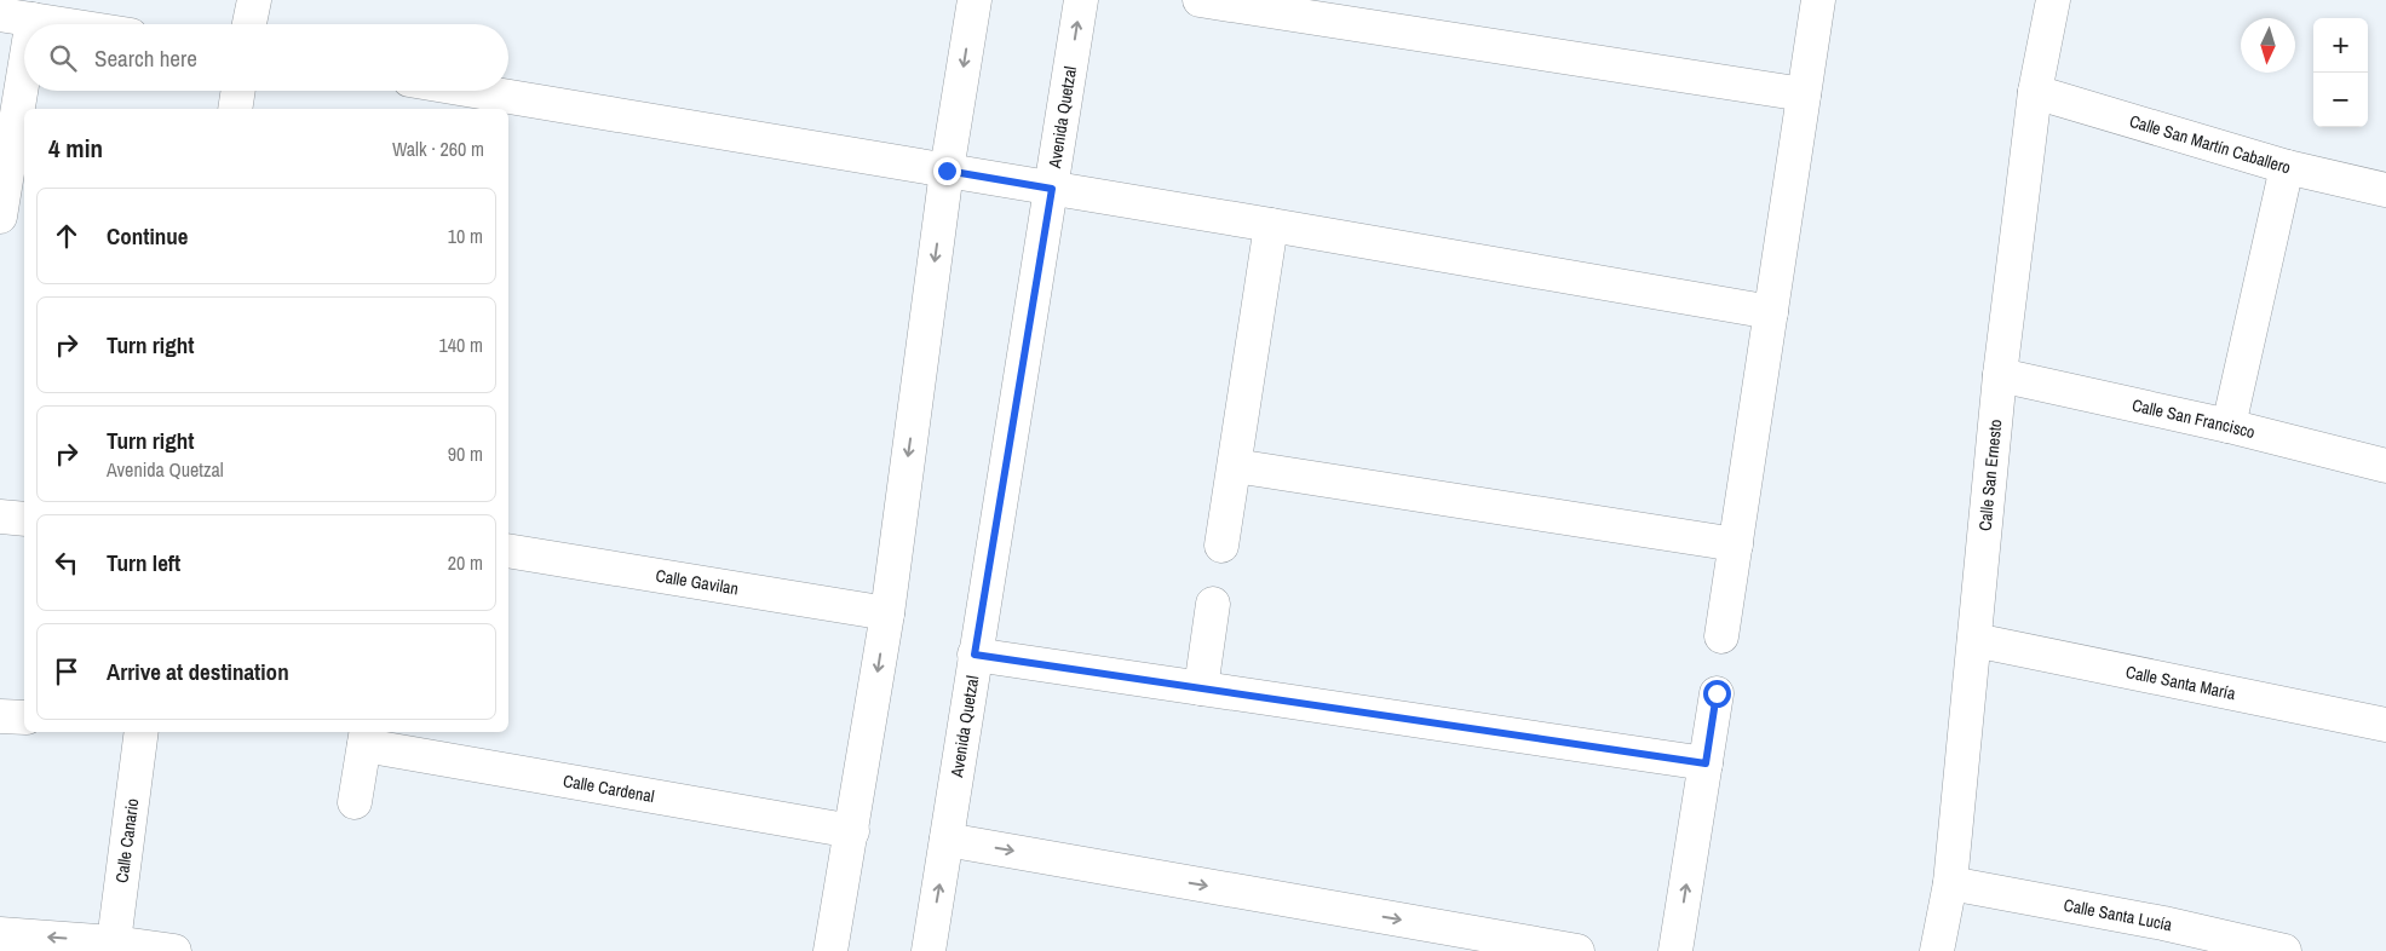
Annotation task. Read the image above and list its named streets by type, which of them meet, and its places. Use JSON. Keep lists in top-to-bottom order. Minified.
{"streets":{"street":["Avenida Quetzal","Calle San Martín Caballero","Calle San Francisco","Calle San Ernesto","Calle Gavilan","Calle Santa María","Calle Cardenal","Calle Canario","Calle Santa Lucía"]},"crossings":[["Calle San Martín Caballero","Calle San Ernesto"],["Calle San Francisco","Calle San Ernesto"],["Calle San Ernesto","Calle Santa María"],["Calle San Ernesto","Calle Santa Lucía"]],"north":"bottom","page":{"map_buttons":["+","−"],"search":"Search here","heading":["4 min","Walk · 260 m"],"list":[["Continue","10 m"],["Turn right","140 m"],["Turn right","Avenida Quetzal","90 m"],["Turn left","20 m"],"Arrive at destination"]}}
